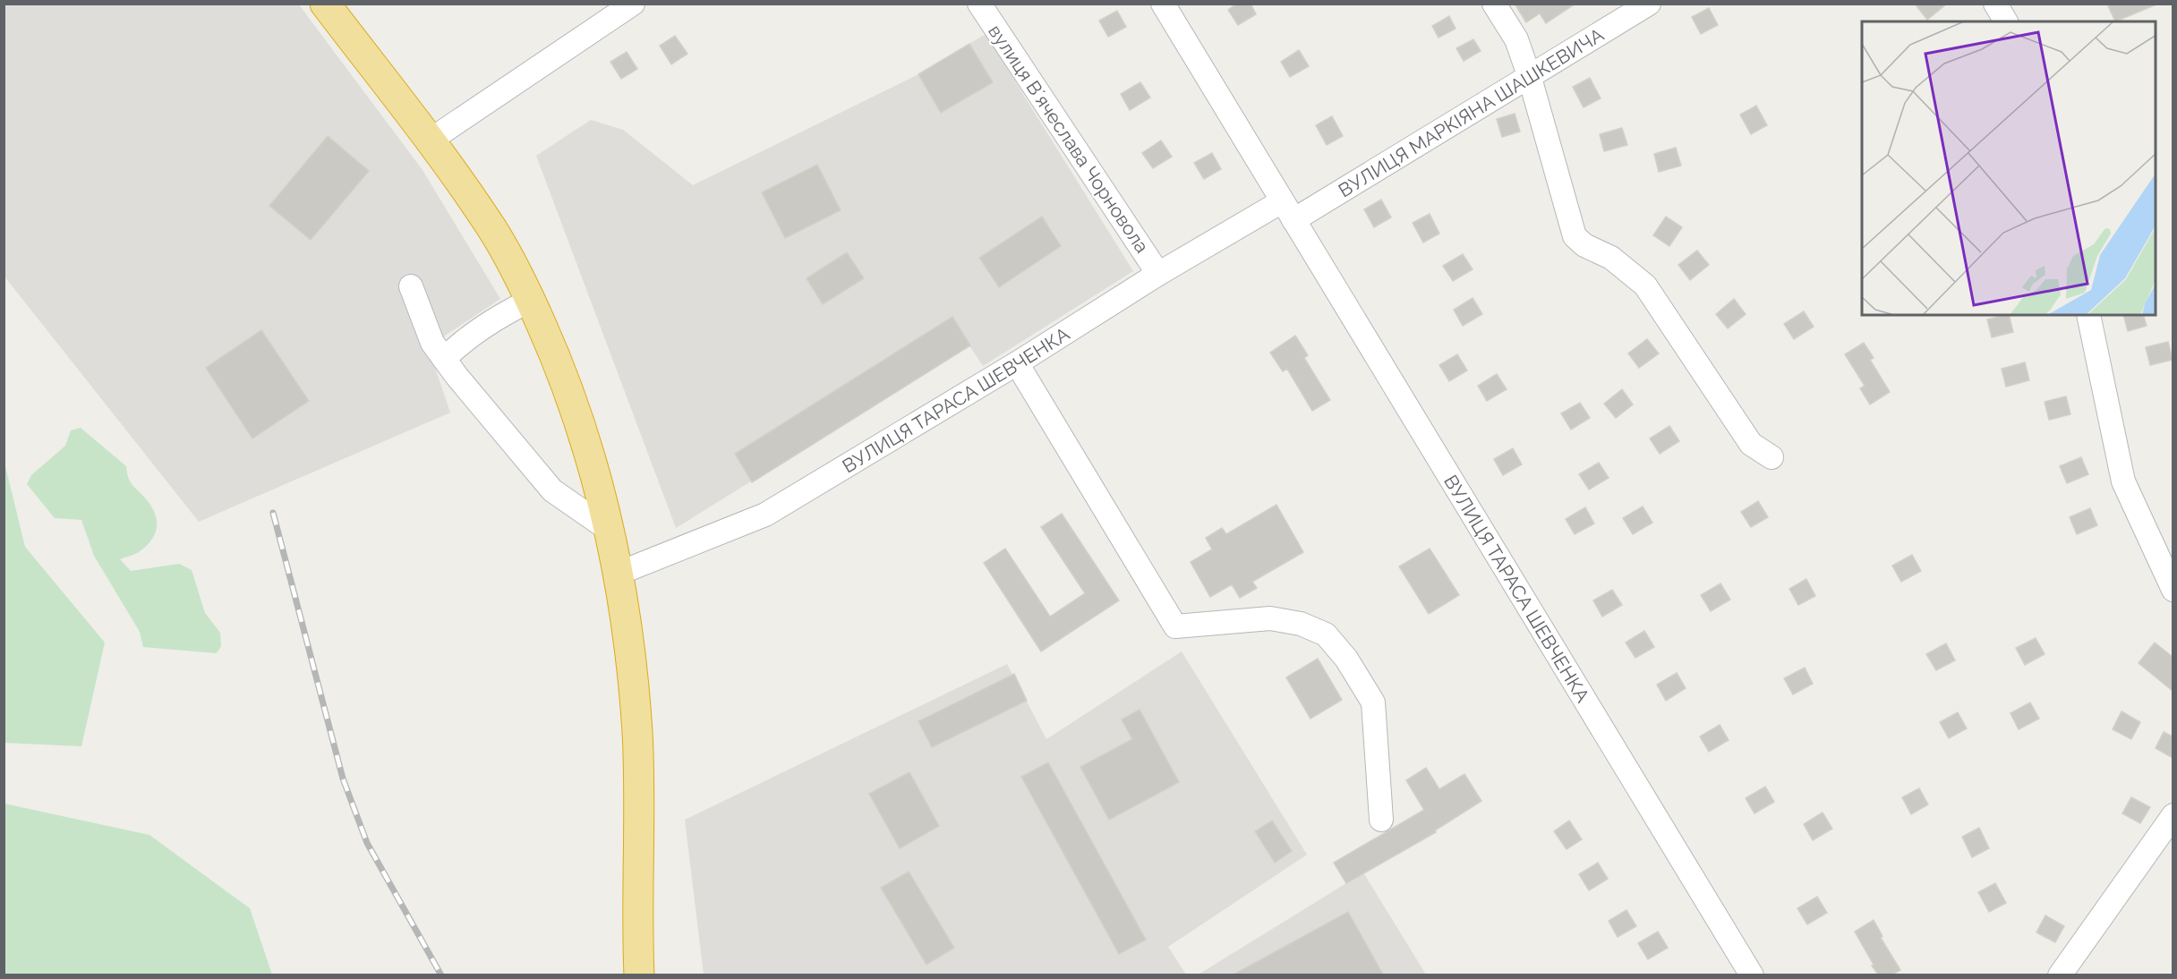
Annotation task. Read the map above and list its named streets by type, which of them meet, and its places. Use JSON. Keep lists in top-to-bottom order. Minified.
{"streets":{"street":["ВУЛИЦЯ МАРКІЯНА ШАШКЕВИЧА","вулиця Вʼячеслава Чорновола","ВУЛИЦЯ ТАРАСА ШЕВЧЕНКА"]},"crossings":[["ВУЛИЦЯ МАРКІЯНА ШАШКЕВИЧА","ВУЛИЦЯ ТАРАСА ШЕВЧЕНКА"],["вулиця Вʼячеслава Чорновола","ВУЛИЦЯ ТАРАСА ШЕВЧЕНКА"]]}
